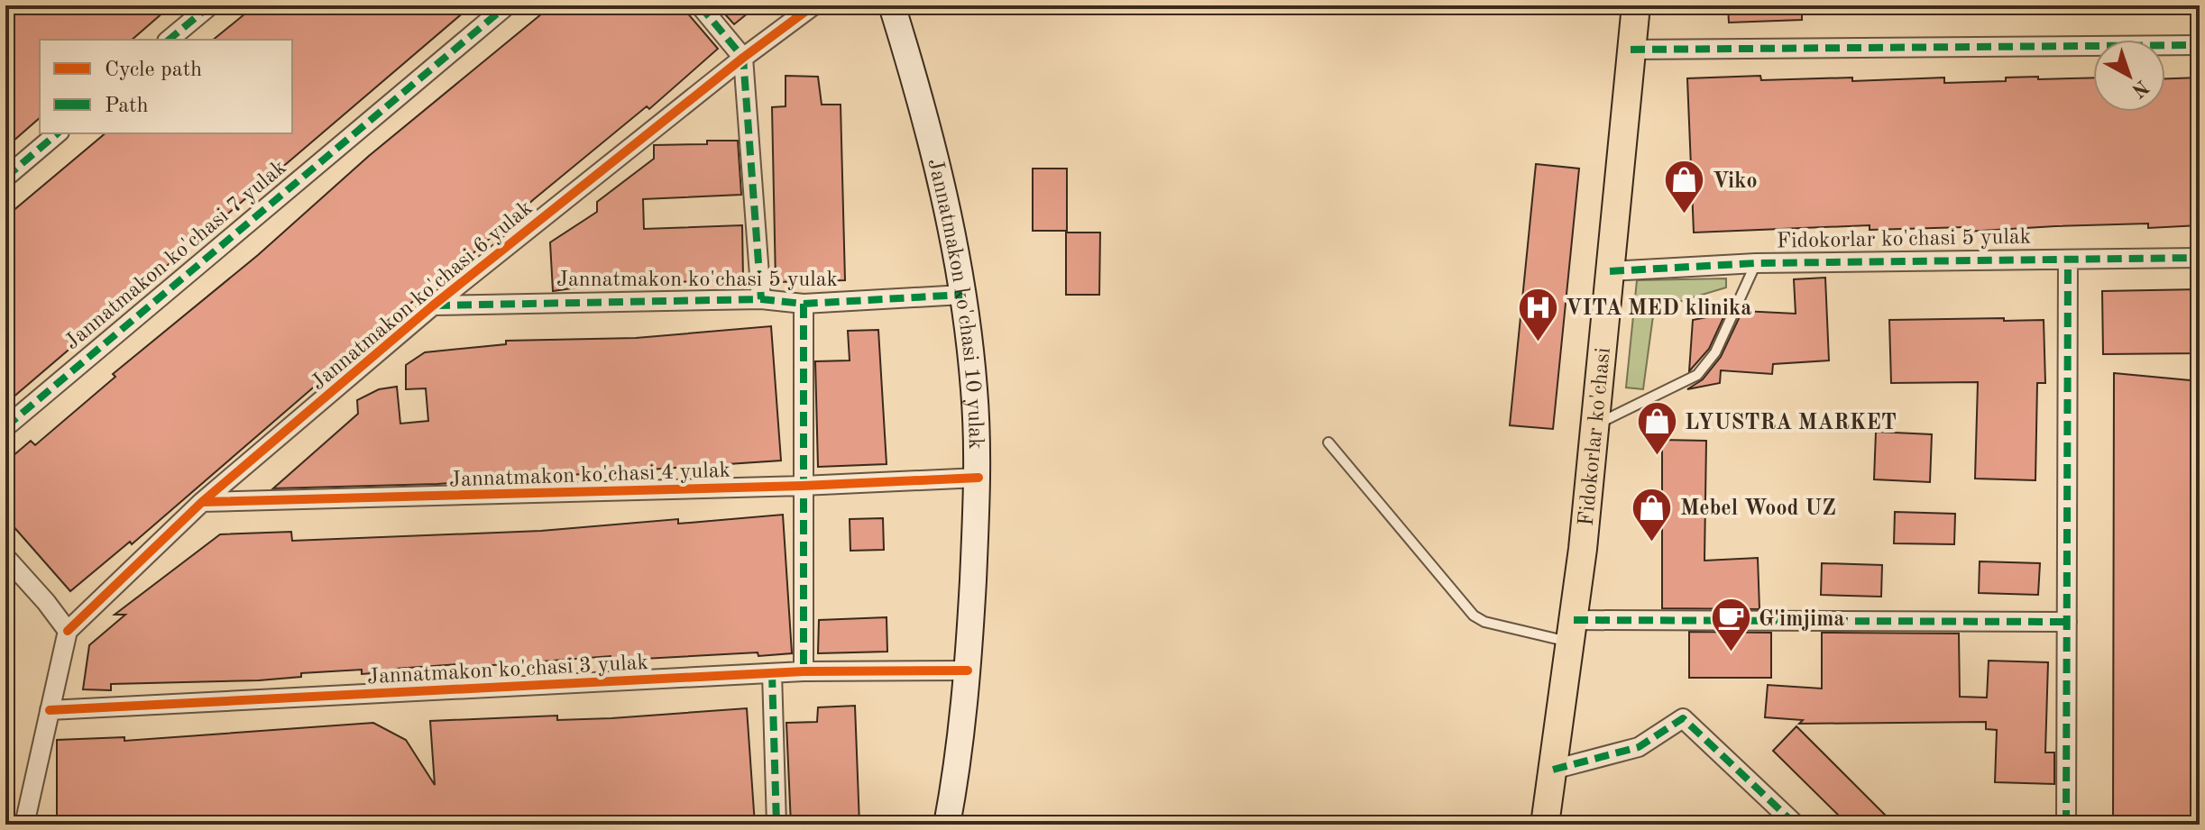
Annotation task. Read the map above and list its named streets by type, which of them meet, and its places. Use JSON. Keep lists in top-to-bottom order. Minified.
{"streets":{"main road":["Fidokorlar ko'chasi"],"street":["Fidokorlar ko'chasi 5 yulak","Jannatmakon ko'chasi 7 yulak","Jannatmakon ko'chasi 5 yulak","Jannatmakon ko'chasi 6 yulak","Jannatmakon ko'chasi 10 yulak","Jannatmakon ko'chasi 4 yulak","Jannatmakon ko'chasi 3 yulak"]},"crossings":[["Fidokorlar ko'chasi 5 yulak","Fidokorlar ko'chasi"],["Jannatmakon ko'chasi 5 yulak","Jannatmakon ko'chasi 6 yulak"],["Jannatmakon ko'chasi 5 yulak","Jannatmakon ko'chasi 10 yulak"],["Jannatmakon ko'chasi 6 yulak","Jannatmakon ko'chasi 4 yulak"],["Jannatmakon ko'chasi 10 yulak","Jannatmakon ko'chasi 4 yulak"],["Jannatmakon ko'chasi 10 yulak","Jannatmakon ko'chasi 3 yulak"]],"places":{"shop":["Viko","LYUSTRA MARKET","Mebel Wood UZ"],"hospital":["VITA MED klinika"],"cafe":["G'imjima"]},"legend":["Cycle path","Path"],"north":"bottom right"}
